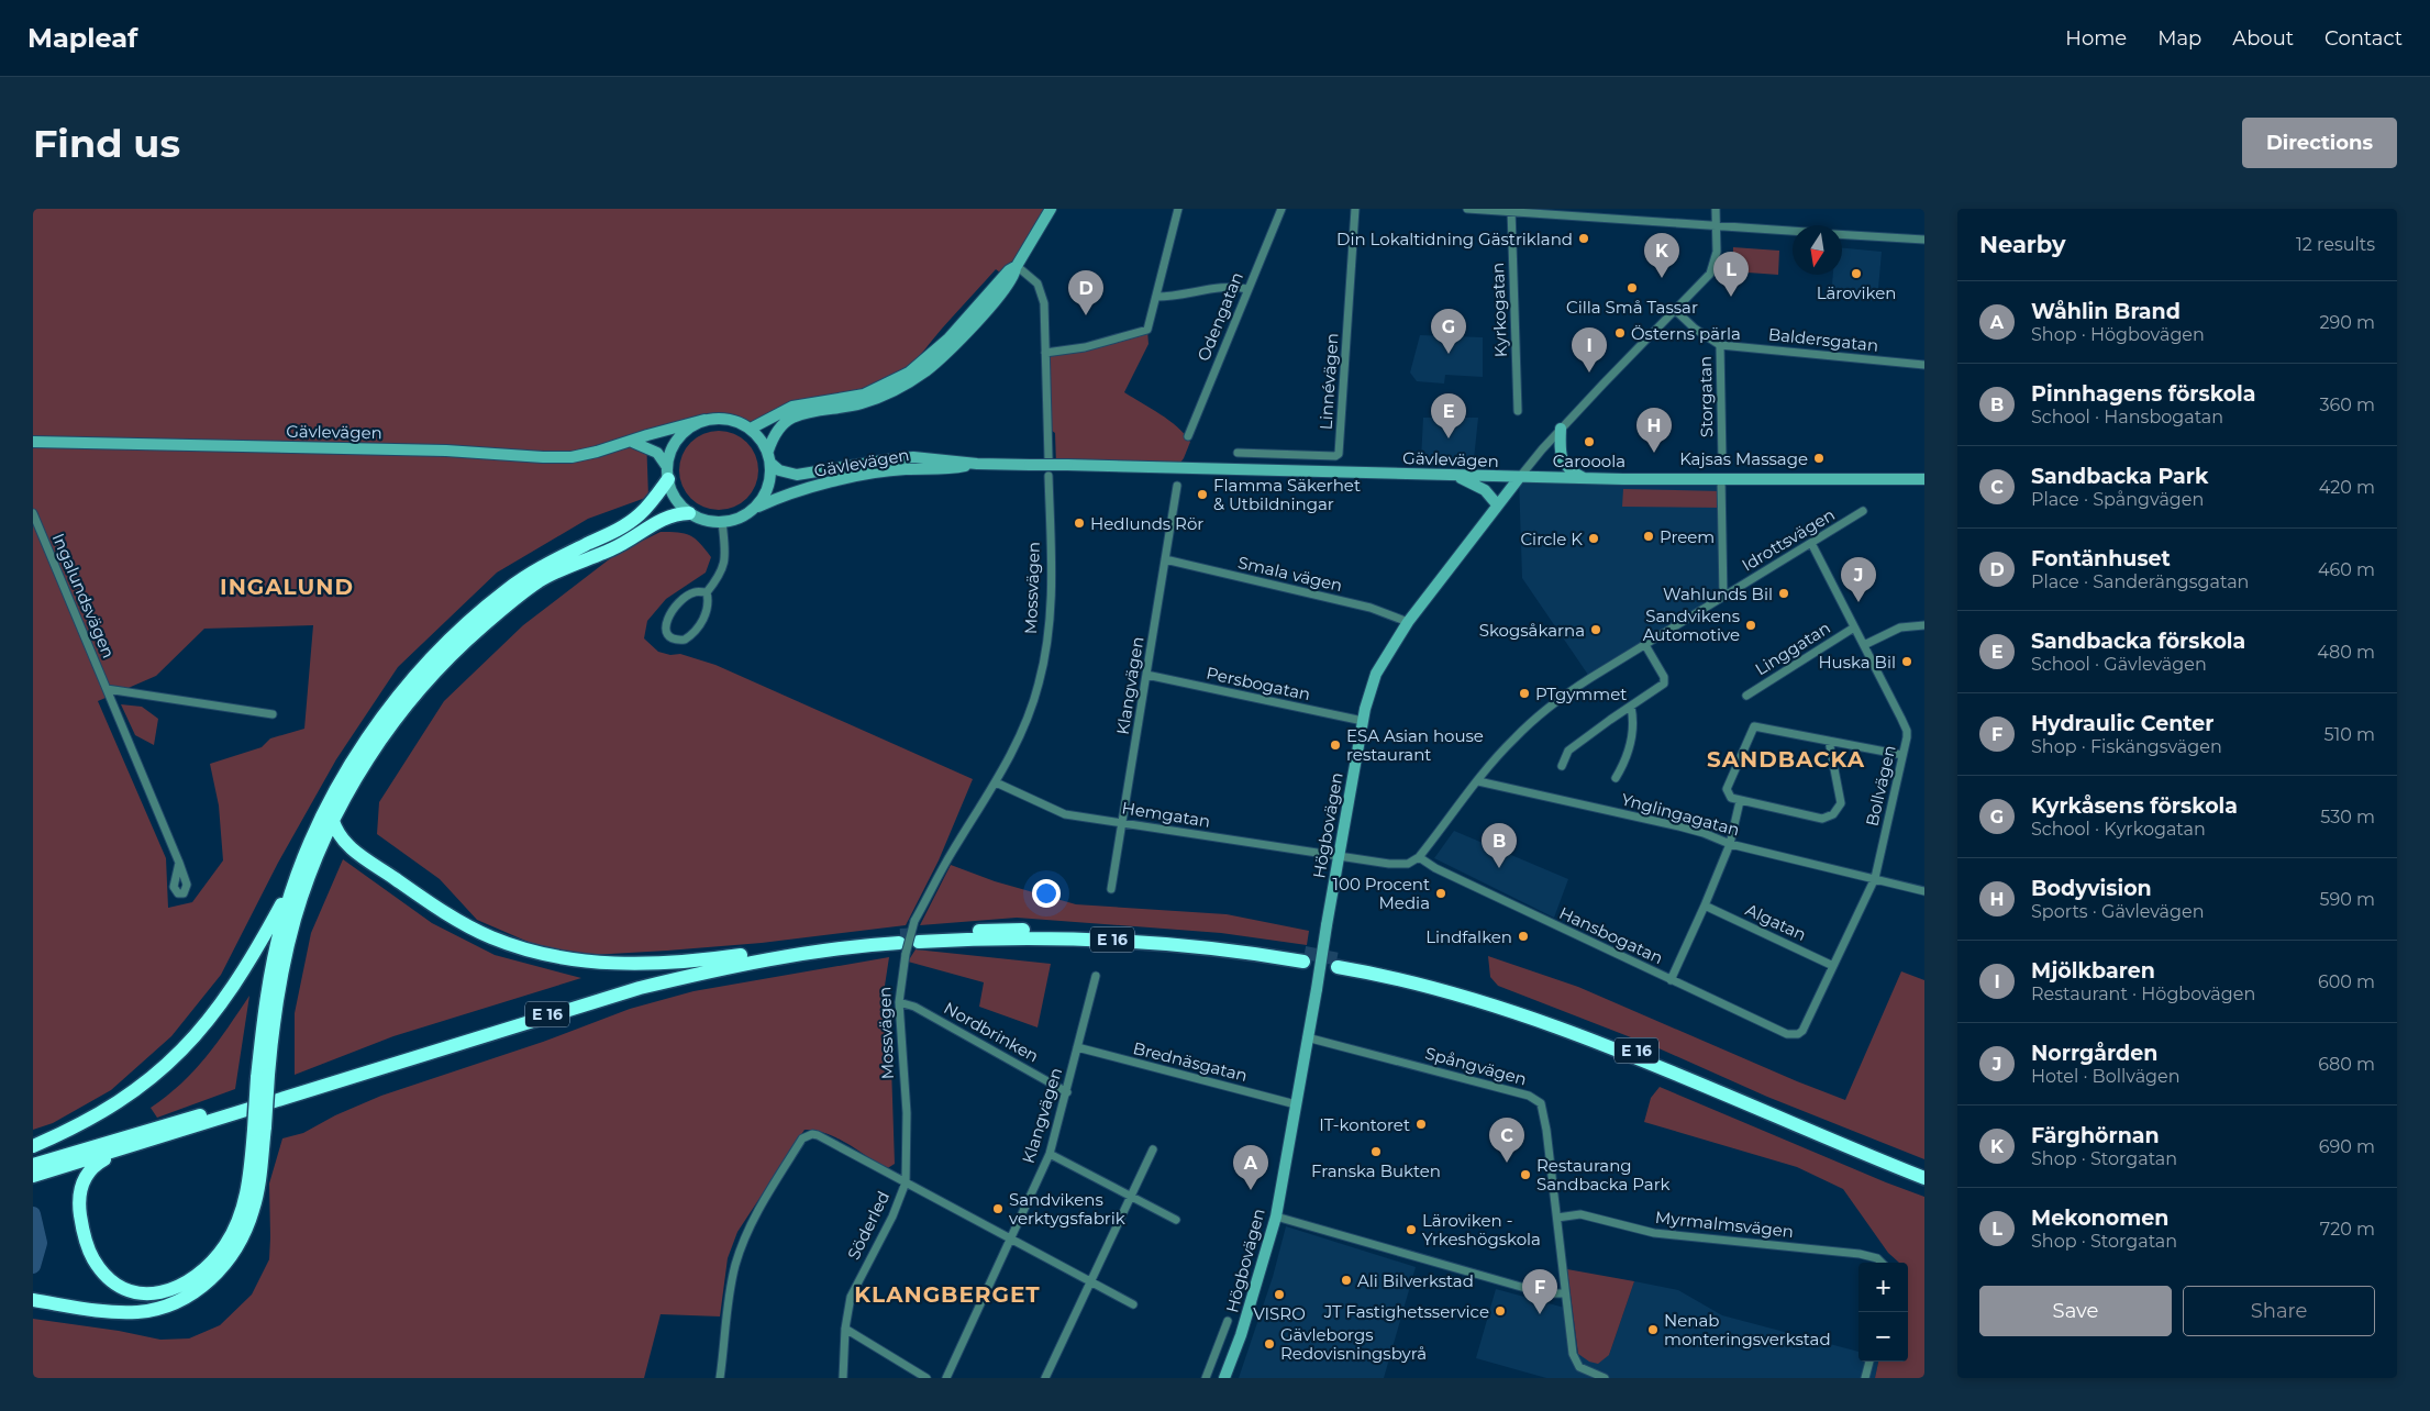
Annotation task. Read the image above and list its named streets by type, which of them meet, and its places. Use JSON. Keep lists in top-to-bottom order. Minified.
{"streets":{"highway":["E 16"],"main road":["Gävlevägen","Högbovägen"],"street":["Kyrkogatan","Odengatan","Baldersgatan","Linnévägen","Storgatan","Idrottsvägen","Smala vägen","Mossvägen","Ingalundsvägen","Linggatan","Persbogatan","Klangvägen","Bollvägen","Hemgatan","Ynglingagatan","Algatan","Hansbogatan","Nordbrinken","Brednäsgatan","Spångvägen","Myrmalmsvägen","Söderled"]},"crossings":[["Baldersgatan","Storgatan"],["Storgatan","Högbovägen"],["Gävlevägen","Högbovägen"],["Idrottsvägen","Bollvägen"],["Idrottsvägen","Ynglingagatan"],["Idrottsvägen","Hansbogatan"],["Smala vägen","Klangvägen"],["Smala vägen","Högbovägen"],["Mossvägen","Hemgatan"],["Mossvägen","E 16"],["Mossvägen","Nordbrinken"],["Mossvägen","Söderled"],["Linggatan","Bollvägen"],["Persbogatan","Klangvägen"],["Persbogatan","Högbovägen"],["Klangvägen","Hemgatan"],["Klangvägen","Nordbrinken"],["Klangvägen","Brednäsgatan"],["Bollvägen","Ynglingagatan"],["Bollvägen","Algatan"],["Bollvägen","Hansbogatan"],["Hemgatan","Högbovägen"],["Högbovägen","Brednäsgatan"],["Högbovägen","Spångvägen"],["Spångvägen","Myrmalmsvägen"]],"districts":["INGALUND","SANDBACKA","KLANGBERGET"],"places":["Din Lokaltidning Gästrikland","Läroviken","Cilla Små Tassar","Österns pärla","Carooola","Kajsas Massage","Flamma Säkerhet & Utbildningar","Hedlunds Rör","Preem","Circle K","Wahlunds Bil","Sandvikens Automotive","Skogsåkarna","Huska Bil","PTgymmet","ESA Asian house restaurant","100 Procent Media","Lindfalken","IT-kontoret","Franska Bukten","Restaurang Sandbacka Park","Sandvikens verktygsfabrik","Läroviken - Yrkeshögskola","Ali Bilverkstad","VISRO","JT Fastighetsservice","Nenab monteringsverkstad","Gävleborgs Redovisningsbyrå"],"north":"bottom","page":{"header":"Mapleaf","nav":["Home","Map","About","Contact"],"buttons":["Directions",["Save","Share"]],"title":"Find us","heading":["Nearby","12 results"],"pins":["K","L","D","G","I","E","H","J","B","C","A","F"],"list":[{"mark":"A","name":"Wåhlin Brand","note":"Shop · Högbovägen","value":"290 m"},{"mark":"B","name":"Pinnhagens förskola","note":"School · Hansbogatan","value":"360 m"},{"mark":"C","name":"Sandbacka Park","note":"Place · Spångvägen","value":"420 m"},{"mark":"D","name":"Fontänhuset","note":"Place · Sanderängsgatan","value":"460 m"},{"mark":"E","name":"Sandbacka förskola","note":"School · Gävlevägen","value":"480 m"},{"mark":"F","name":"Hydraulic Center","note":"Shop · Fiskängsvägen","value":"510 m"},{"mark":"G","name":"Kyrkåsens förskola","note":"School · Kyrkogatan","value":"530 m"},{"mark":"H","name":"Bodyvision","note":"Sports · Gävlevägen","value":"590 m"},{"mark":"I","name":"Mjölkbaren","note":"Restaurant · Högbovägen","value":"600 m"},{"mark":"J","name":"Norrgården","note":"Hotel · Bollvägen","value":"680 m"},{"mark":"K","name":"Färghörnan","note":"Shop · Storgatan","value":"690 m"},{"mark":"L","name":"Mekonomen","note":"Shop · Storgatan","value":"720 m"}],"map_buttons":["+","−"]}}
